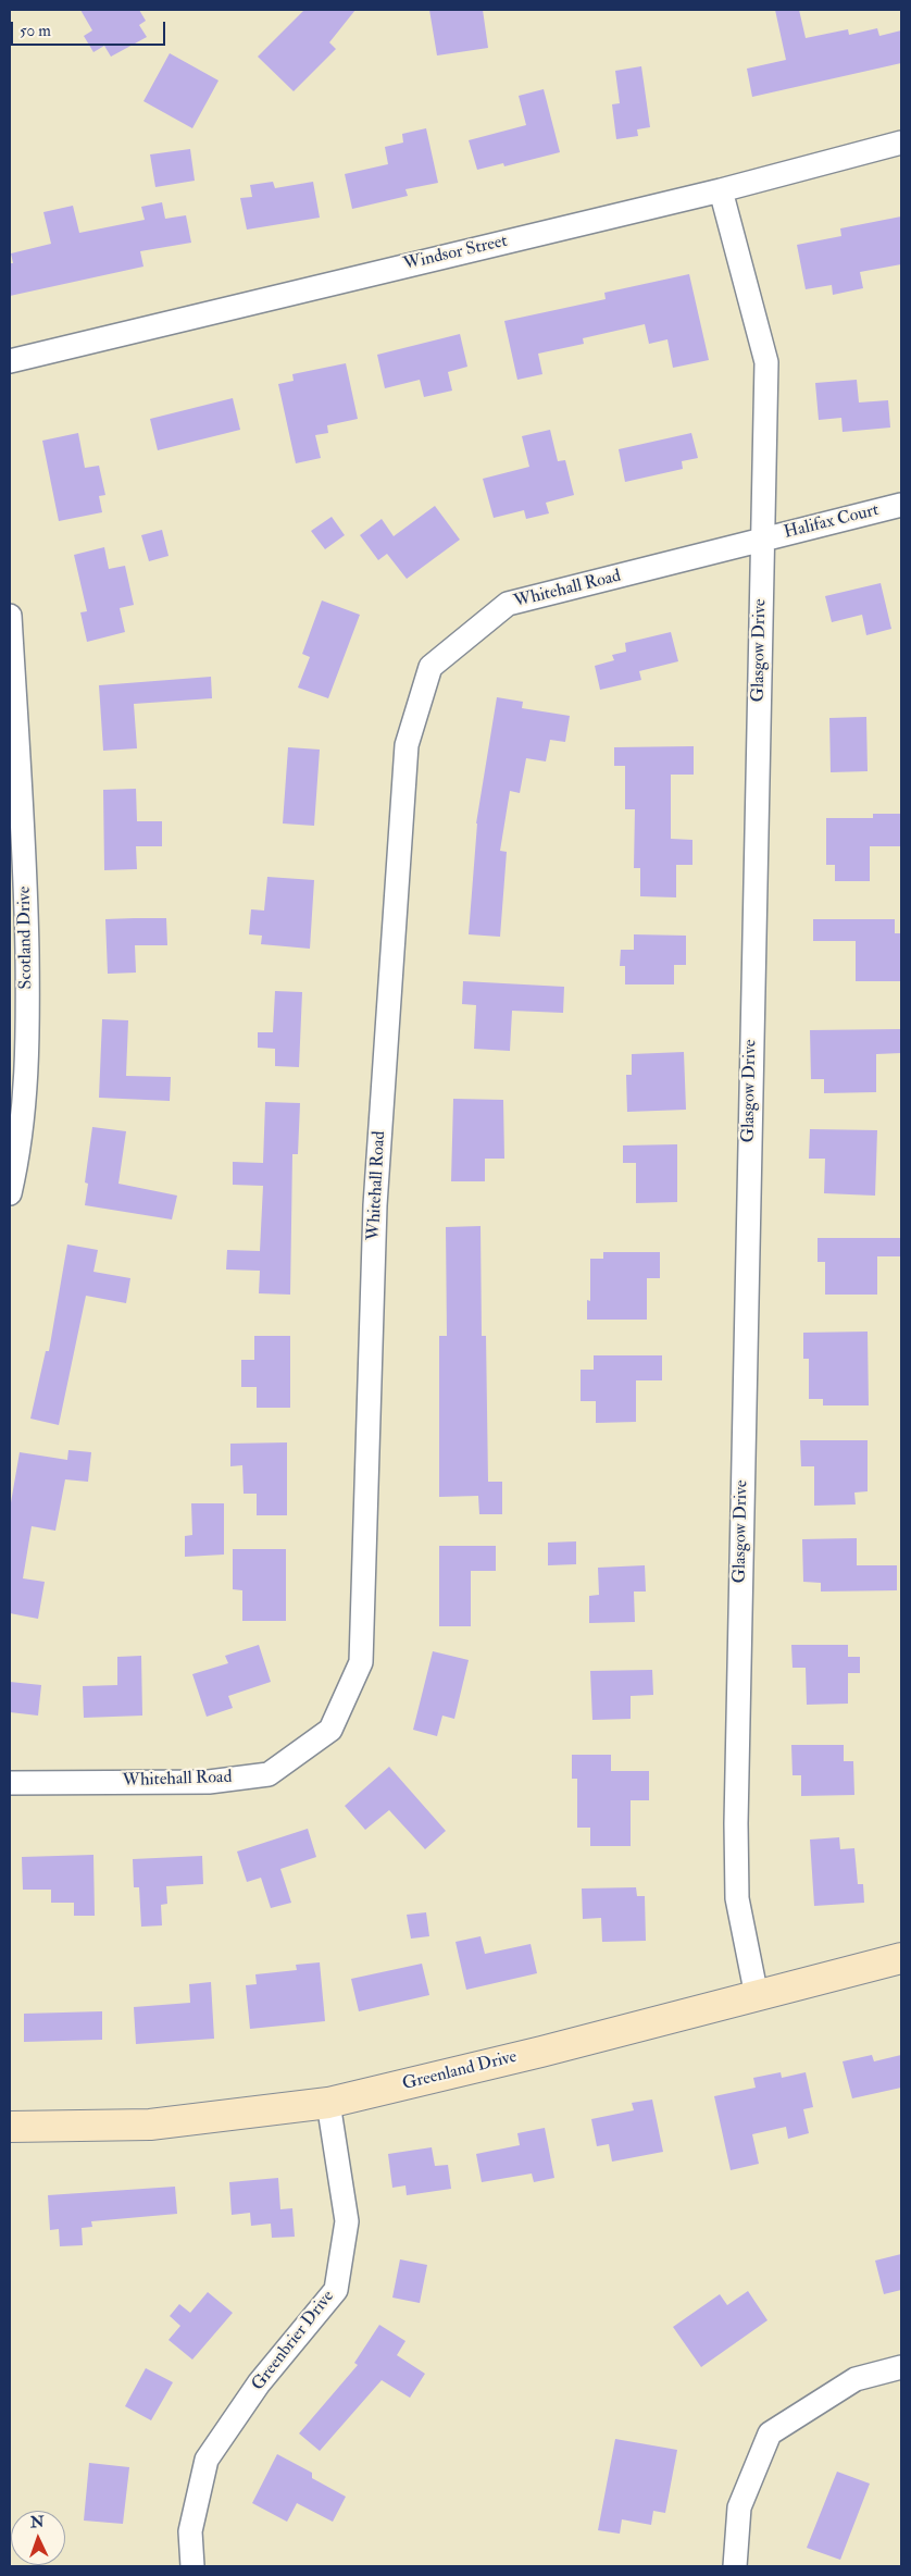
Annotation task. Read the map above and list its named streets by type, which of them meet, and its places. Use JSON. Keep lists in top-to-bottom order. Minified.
{"streets":{"street":["Windsor Street","Halifax Court","Whitehall Road","Glasgow Drive","Scotland Drive","Greenland Drive","Greenbrier Drive"]},"crossings":[["Windsor Street","Glasgow Drive"],["Halifax Court","Whitehall Road"],["Halifax Court","Glasgow Drive"],["Whitehall Road","Glasgow Drive"],["Glasgow Drive","Greenland Drive"],["Greenland Drive","Greenbrier Drive"]],"scale_bar":"50 m","north":"top"}
